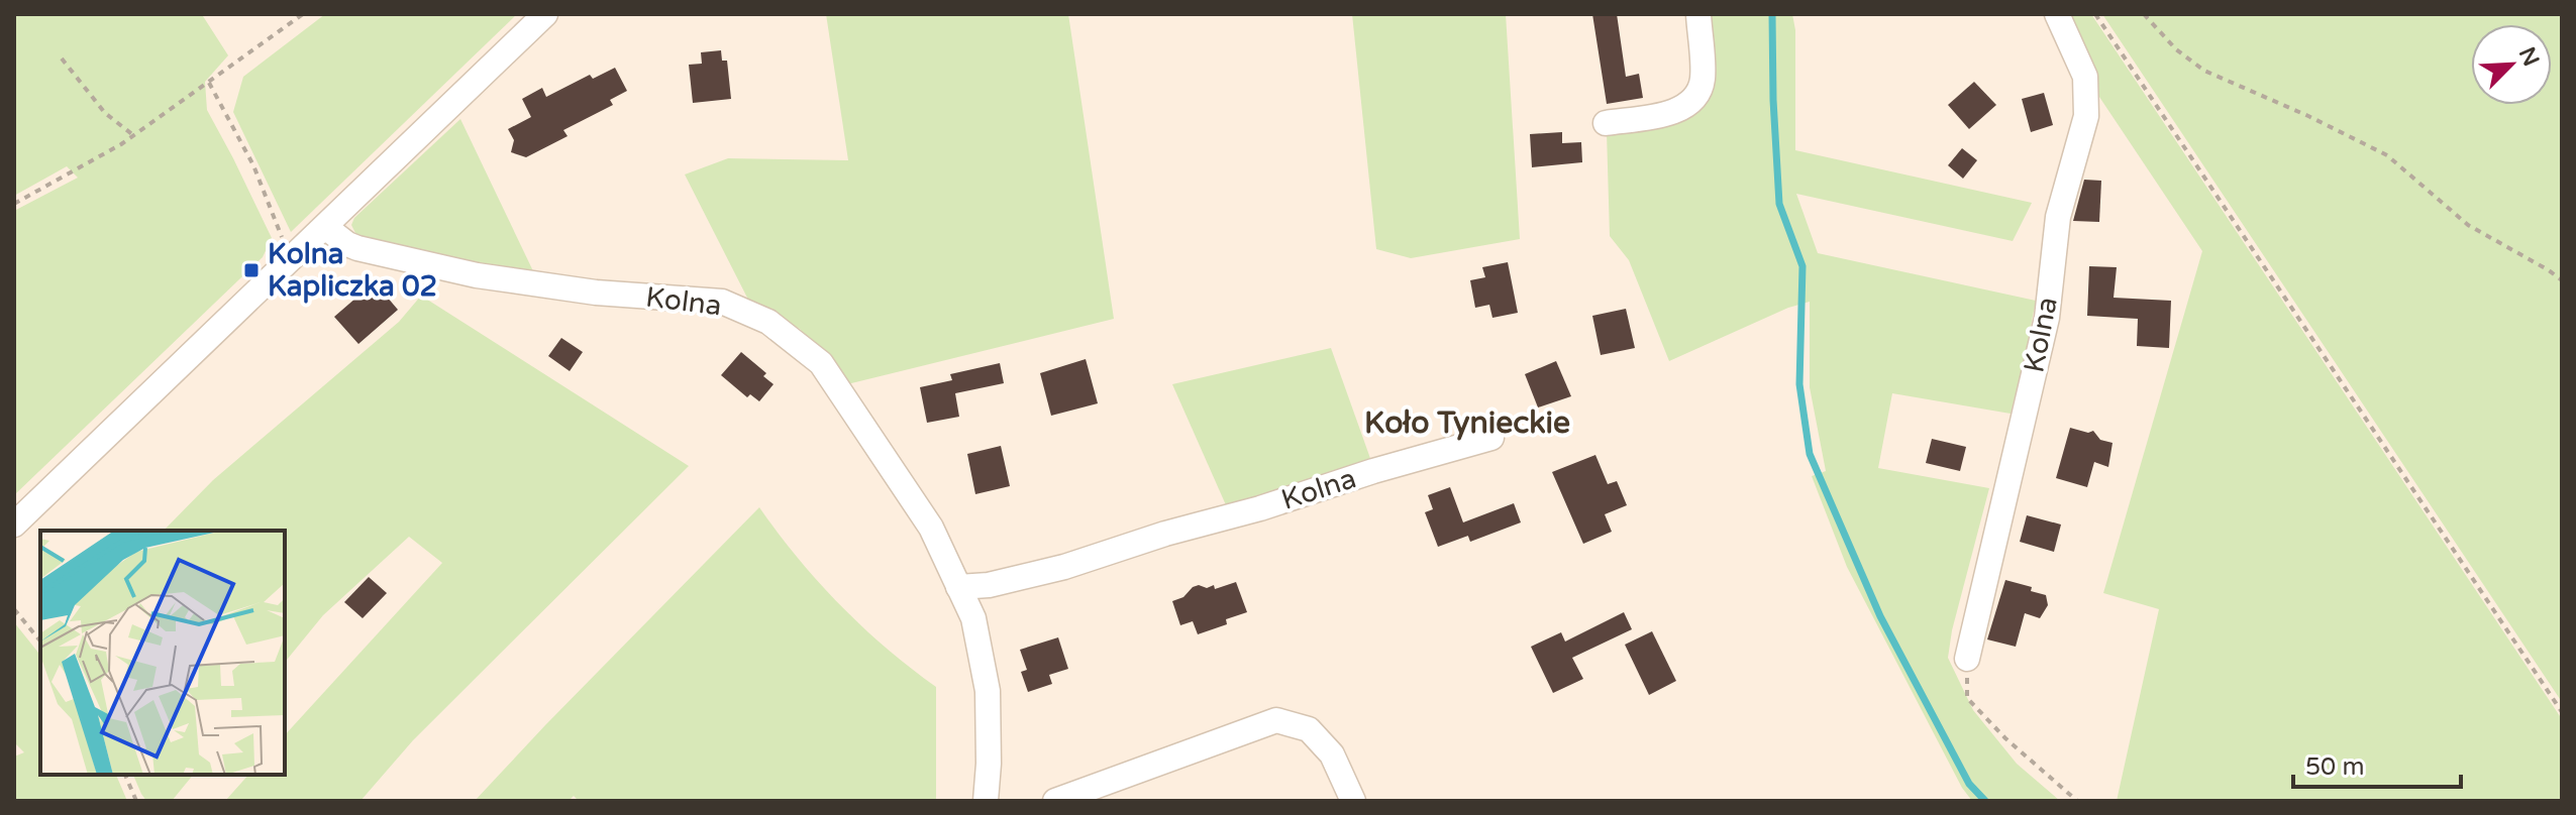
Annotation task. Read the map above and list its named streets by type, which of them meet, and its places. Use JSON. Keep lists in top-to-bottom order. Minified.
{"streets":{"street":["Kolna"]},"districts":["Koło Tynieckie"],"places":{"transit":["Kolna Kapliczka 02"]},"scale_bar":"50 m","north":"top right"}
